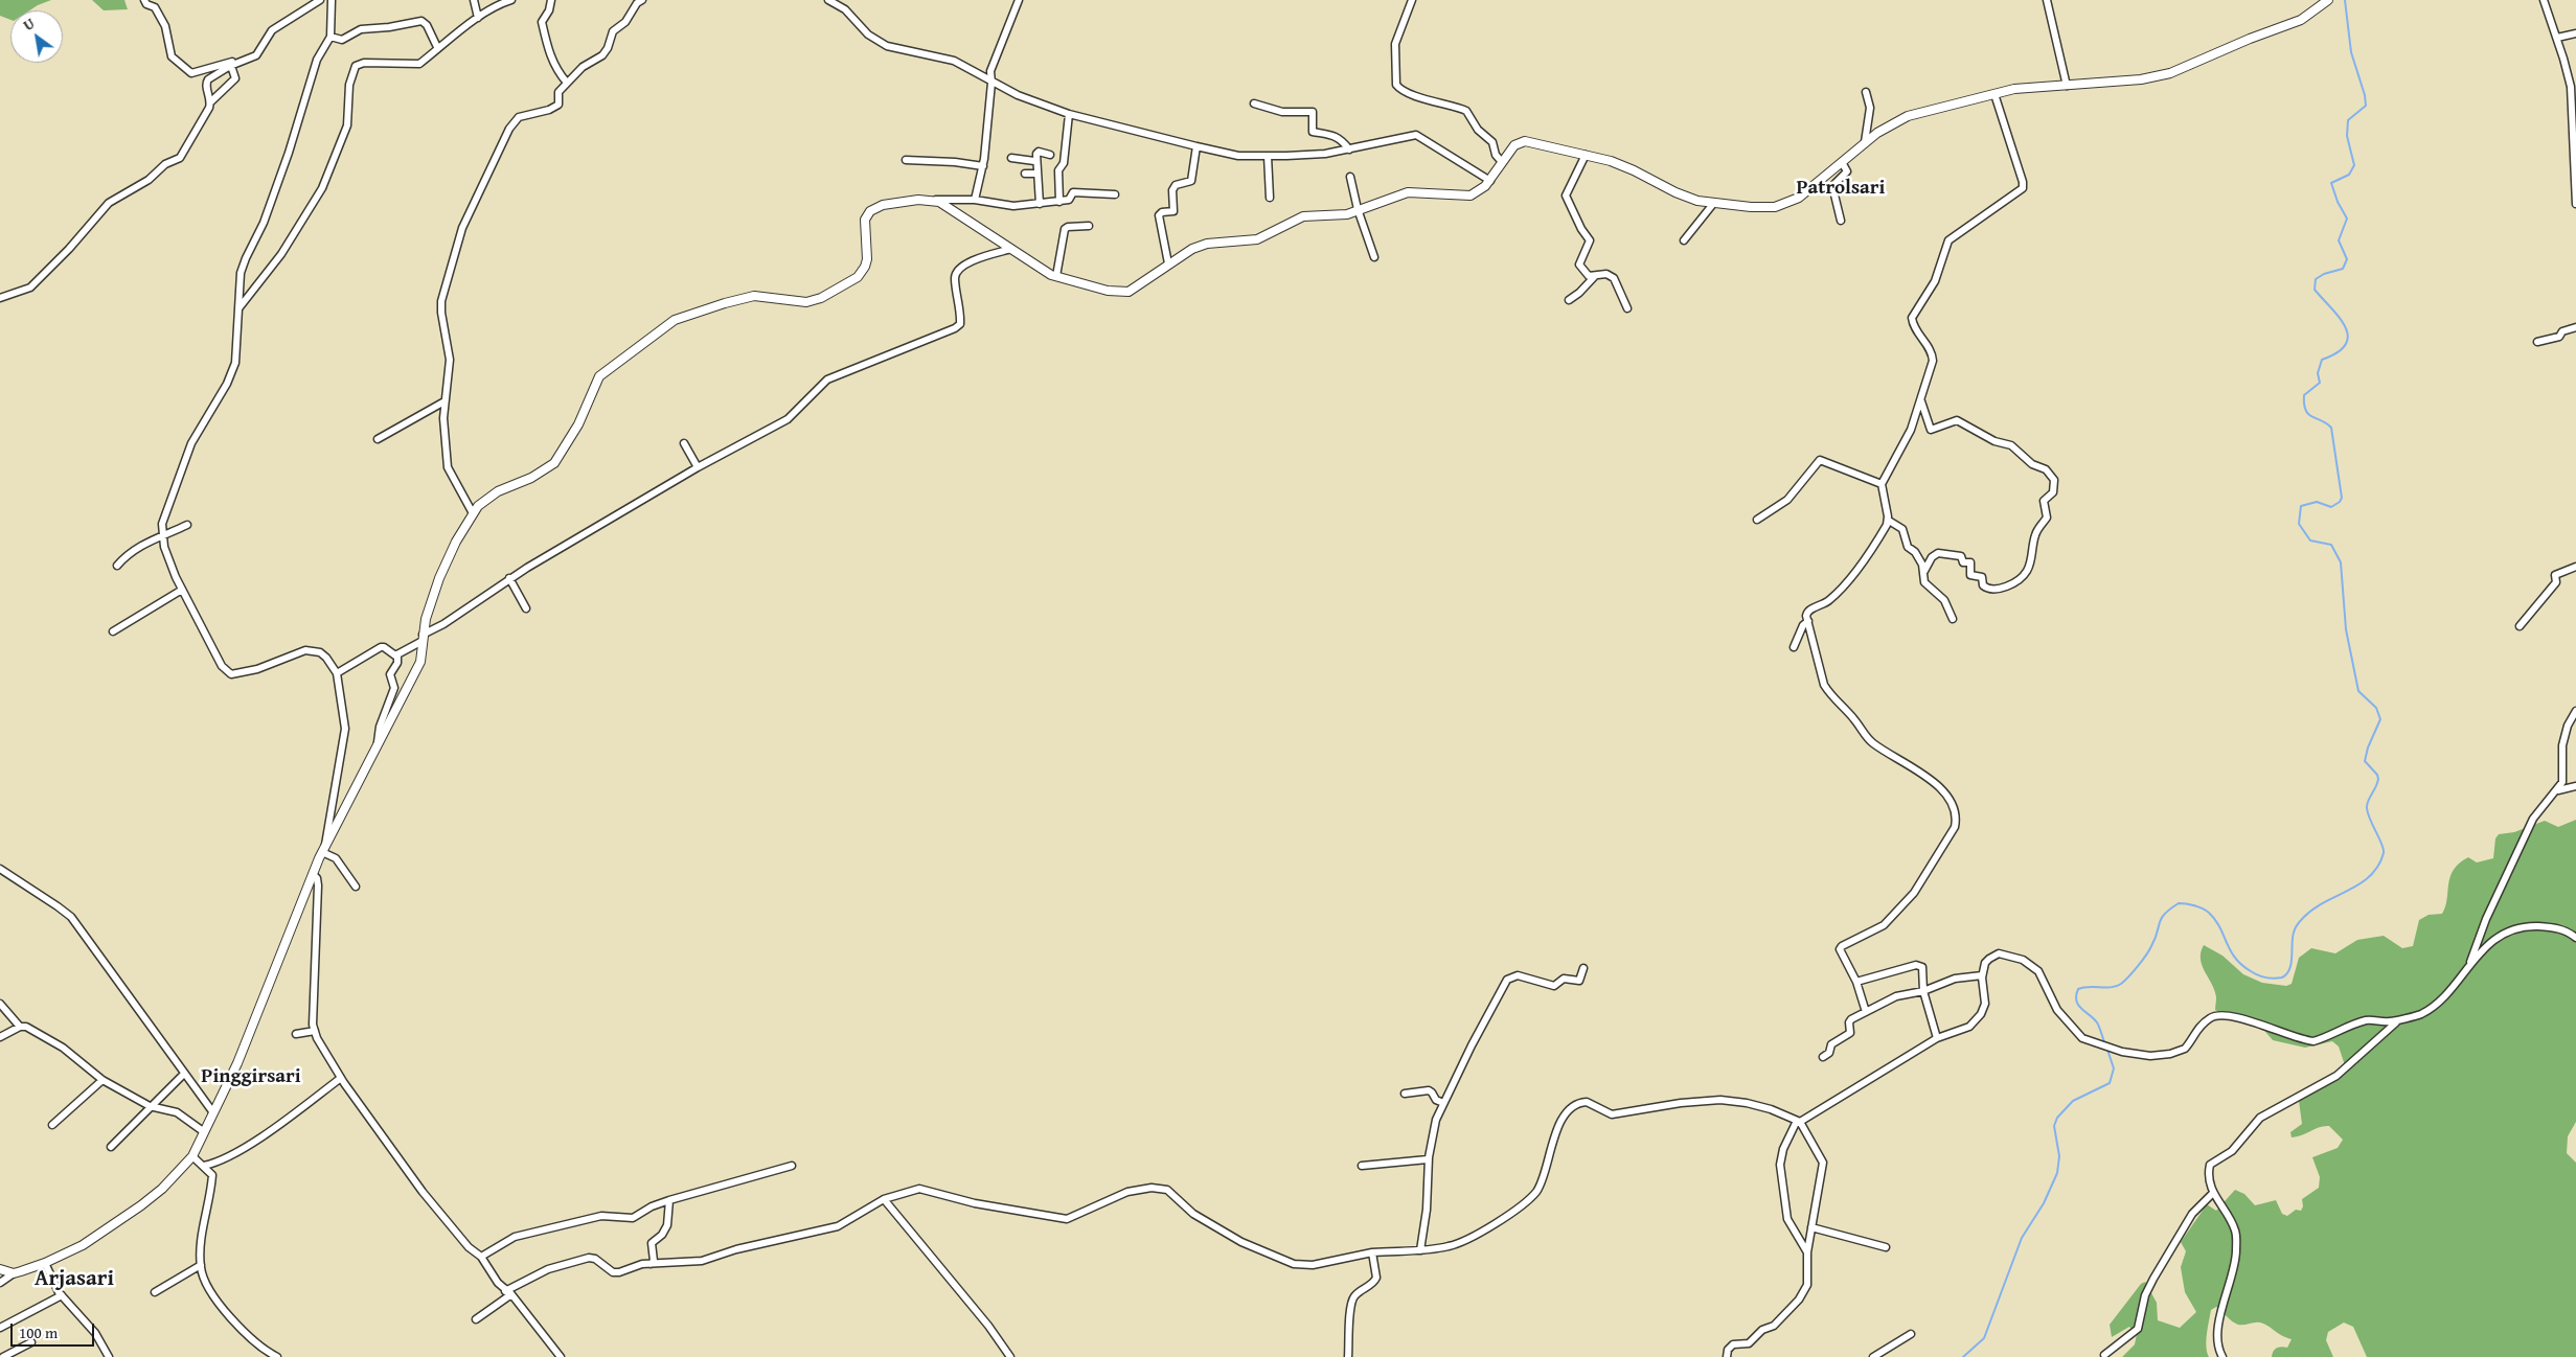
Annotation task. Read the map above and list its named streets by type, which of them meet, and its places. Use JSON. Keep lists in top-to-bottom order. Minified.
{"districts":["Patrolsari","Pinggirsari","Arjasari"],"scale_bar":"100 m","north":"top left"}
